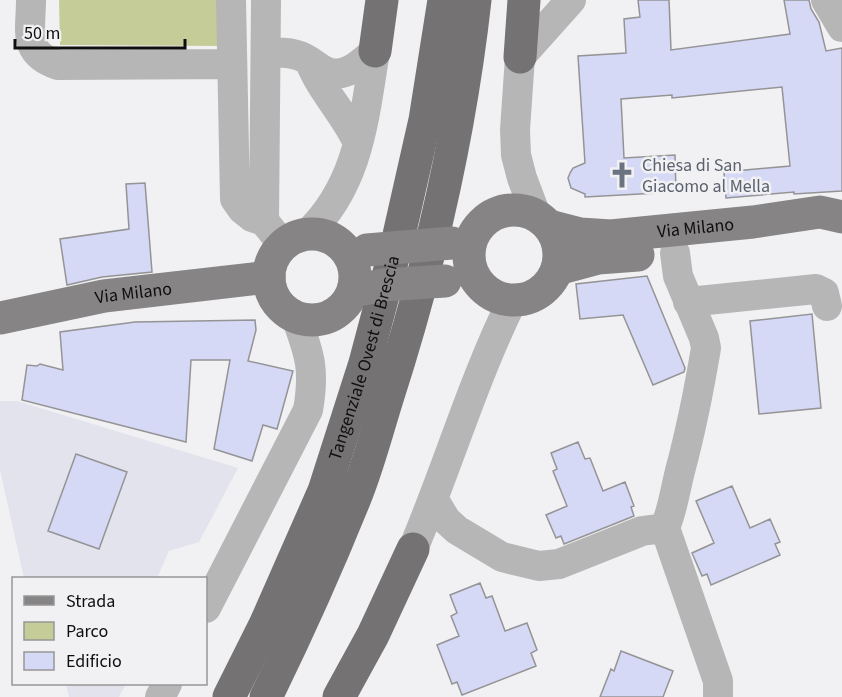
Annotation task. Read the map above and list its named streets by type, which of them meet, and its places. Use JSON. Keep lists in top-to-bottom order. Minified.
{"streets":{"highway":["Tangenziale Ovest di Brescia"],"main road":["Via Milano"]},"places":{"church":["Chiesa di San Giacomo al Mella"]},"legend":["Strada","Parco","Edificio"],"scale_bar":"50 m"}
